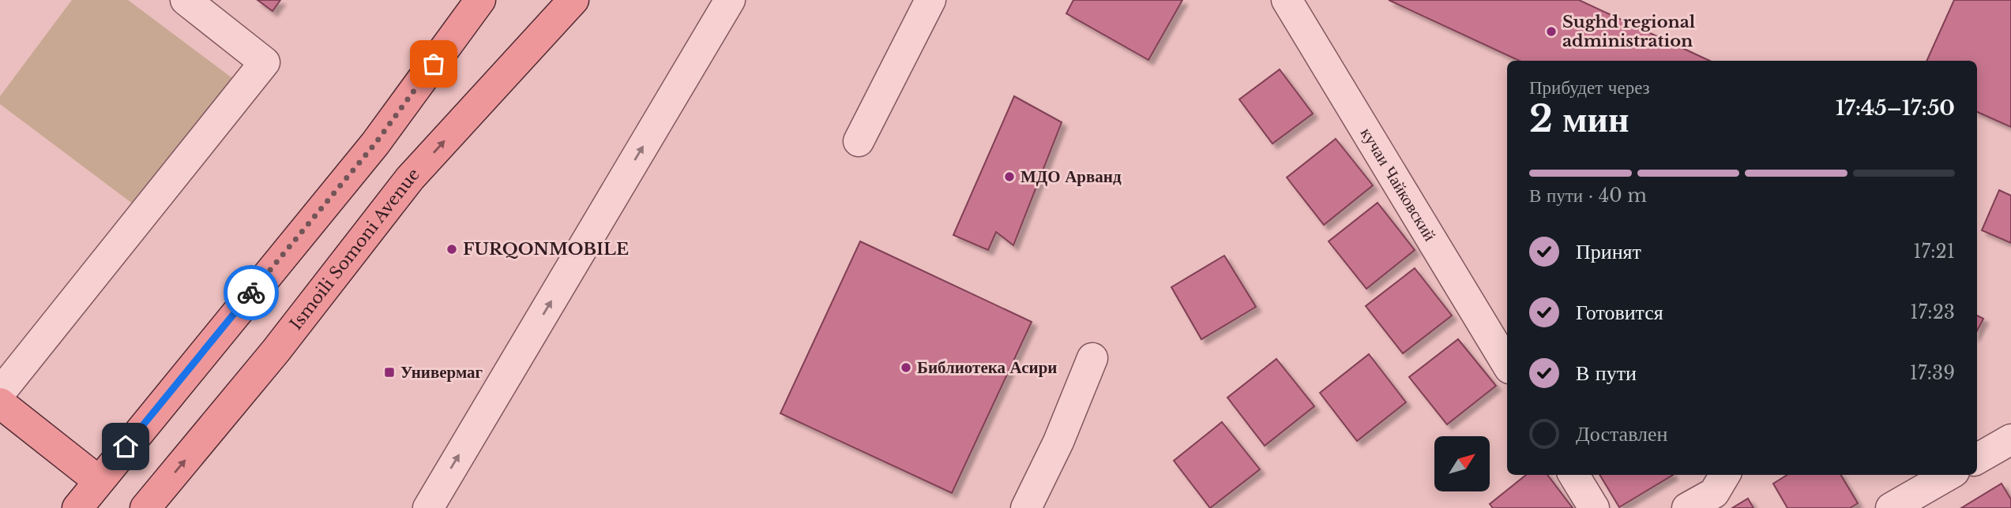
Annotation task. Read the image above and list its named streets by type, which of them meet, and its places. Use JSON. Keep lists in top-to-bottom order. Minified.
{"streets":{"main road":["Ismoili Somoni Avenue"],"street":["кучаи Чайковский"]},"places":{"other":["Sughd regional administration","МДО Арванд","FURQONMOBILE","Библиотека Асири"],"transit":["Универмаг"]},"north":"top right","page":{"heading":["2 мин","Прибудет через","17:45–17:50"],"bar":"В пути · 40 m","list":[["Принят","17:21"],["Готовится","17:23"],["В пути","17:39"],"Доставлен"]}}
